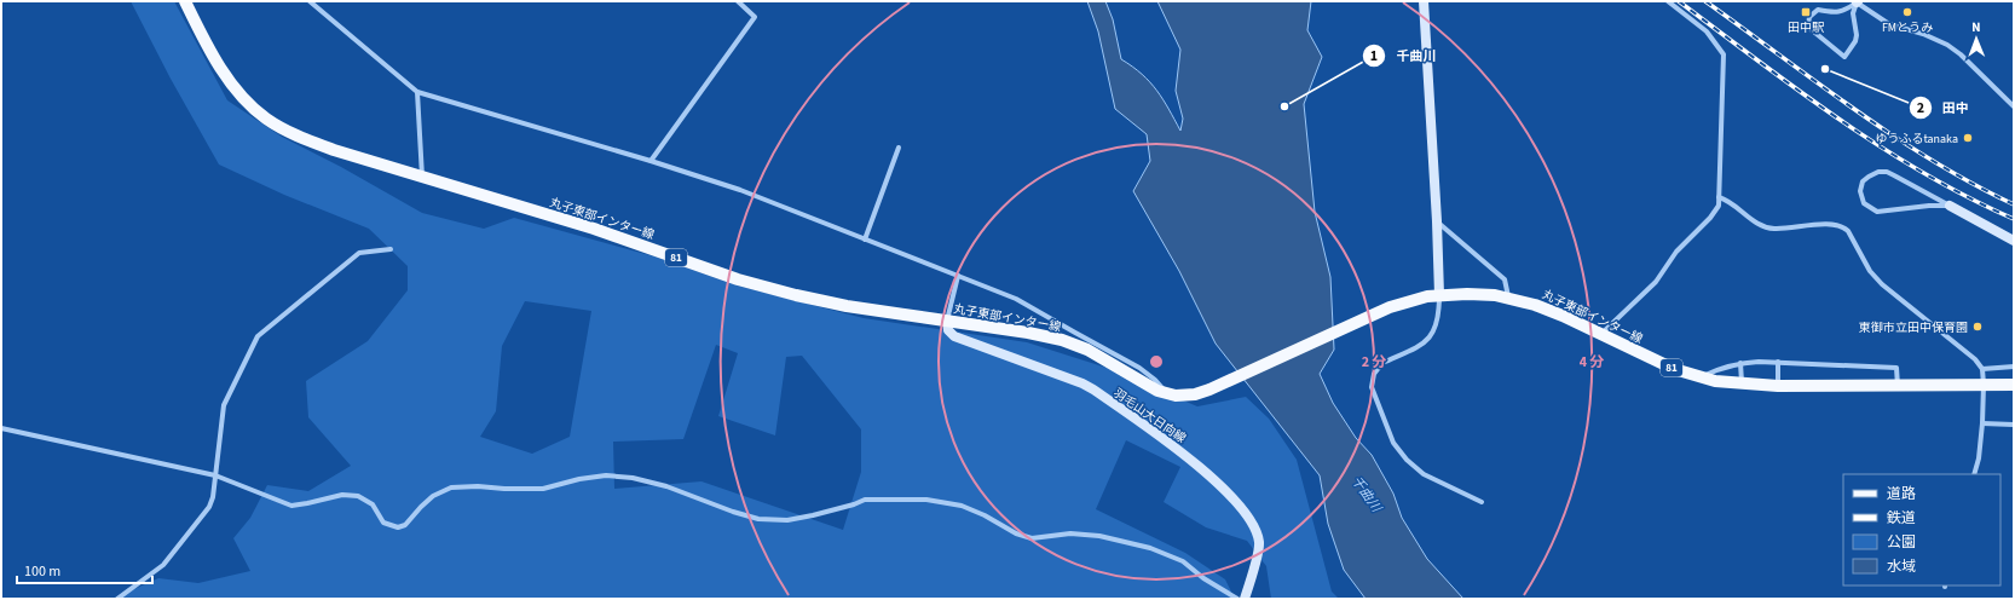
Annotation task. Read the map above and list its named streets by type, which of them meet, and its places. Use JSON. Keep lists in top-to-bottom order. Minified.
{"streets":{"main road":["丸子東部インター線","81","羽毛山大日向線"]},"crossings":[["丸子東部インター線","羽毛山大日向線"]],"water":["千曲川"],"places":{"transit":["田中駅"],"other":["FMとうみ","田中","千曲川","ゆうふるtanaka","東御市立田中保育園"]},"legend":["道路","鉄道","公園","水域"],"scale_bar":"100 m","north":"top","rings":["2 分","4 分"]}
